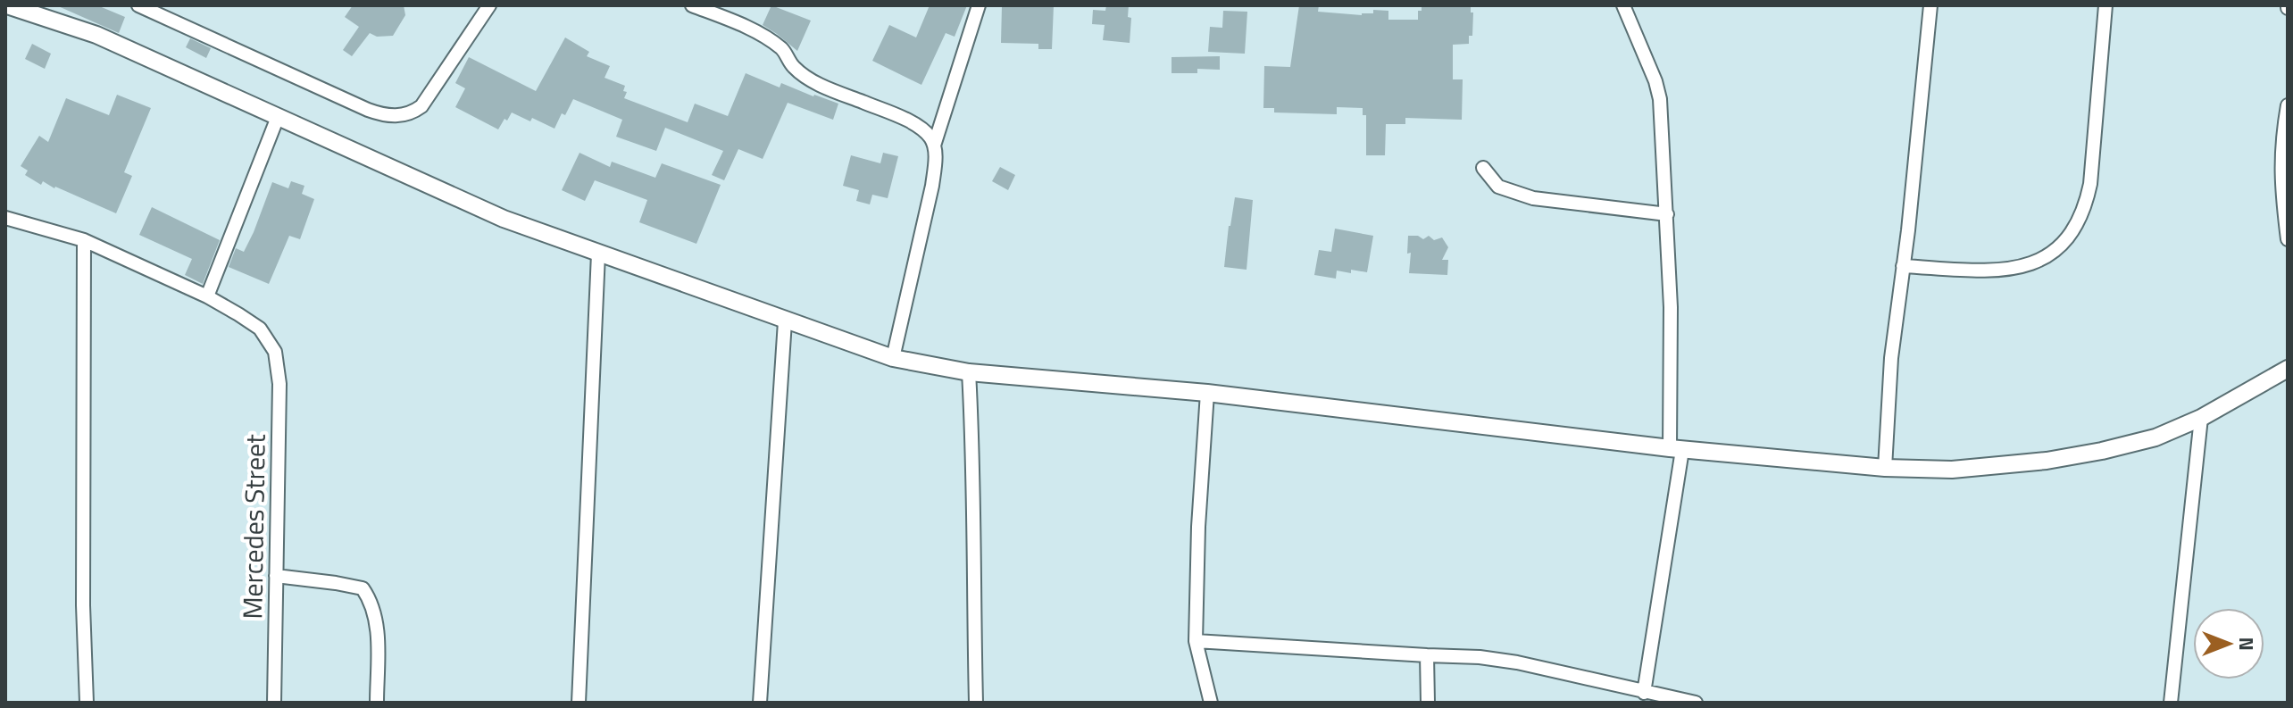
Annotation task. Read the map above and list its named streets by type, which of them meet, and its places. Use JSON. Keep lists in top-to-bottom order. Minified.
{"streets":{"street":["Mercedes Street"]},"north":"right"}
